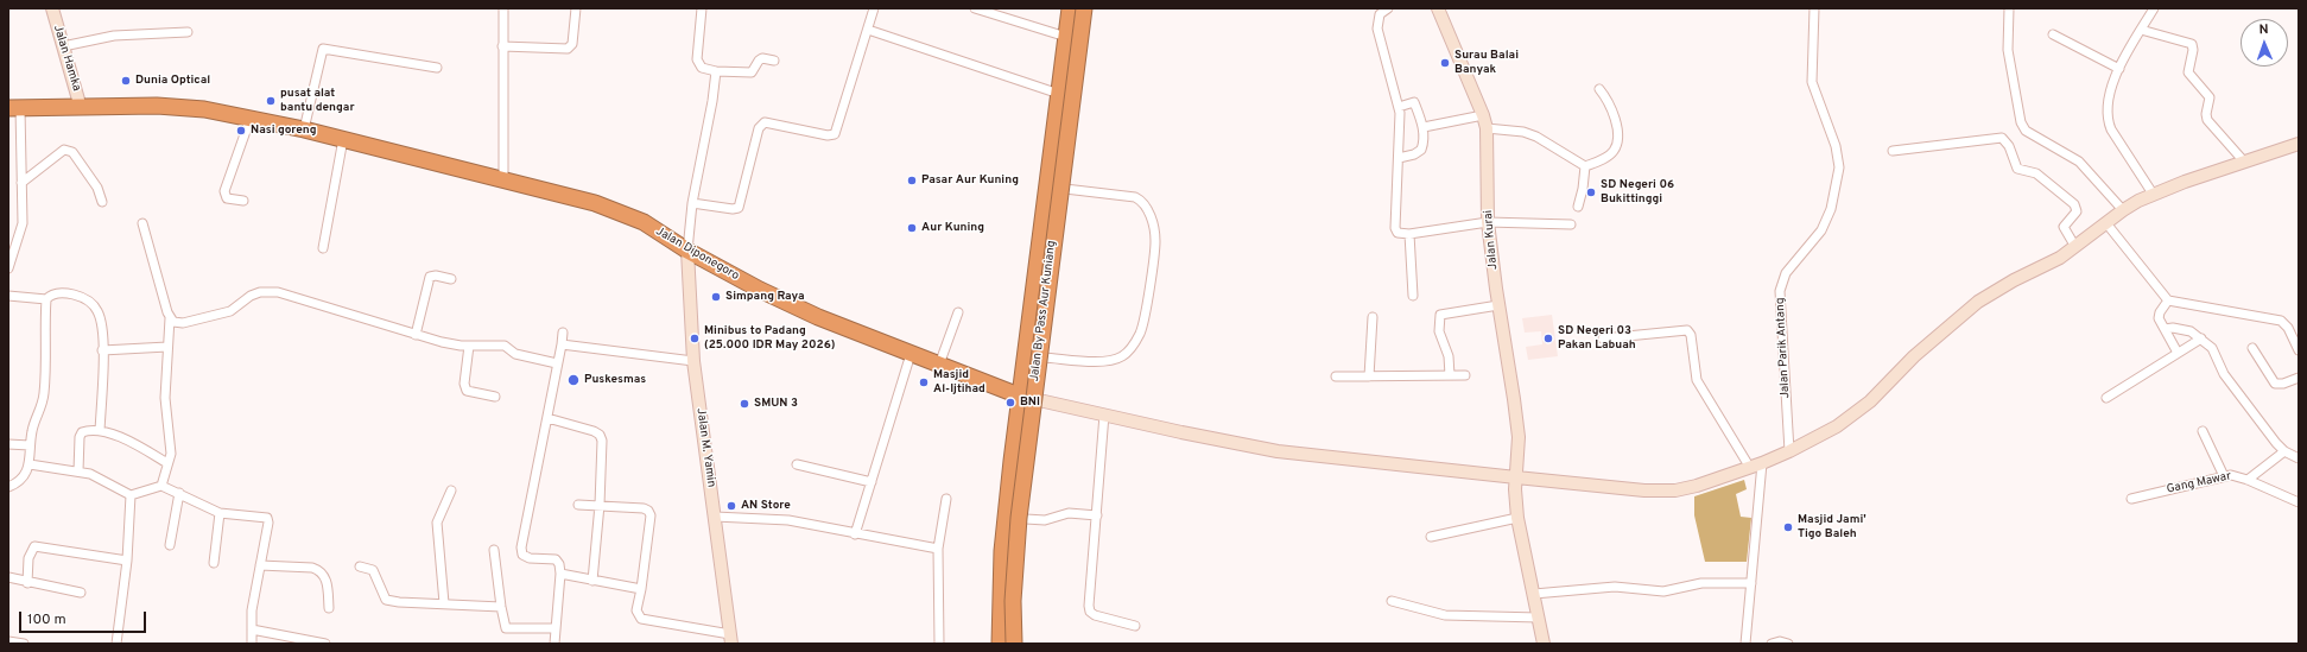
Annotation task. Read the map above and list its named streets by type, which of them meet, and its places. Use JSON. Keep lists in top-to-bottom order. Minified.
{"streets":{"highway":["Jalan Diponegoro","Jalan By Pass Aur Kuniang"],"street":["Jalan Hamka","Jalan Kurai","Jalan Parik Antang","Jalan M. Yamin","Gang Mawar"]},"crossings":[["Jalan Hamka","Jalan Diponegoro"],["Jalan Diponegoro","Jalan By Pass Aur Kuniang"],["Jalan Diponegoro","Jalan M. Yamin"]],"places":["Surau Balai Banyak","Dunia Optical","pusat alat bantu dengar","Nasi goreng","Pasar Aur Kuning","SD Negeri 06 Bukittinggi","Aur Kuning","Simpang Raya","Minibus to Padang (25.000 IDR May 2026)","SD Negeri 03 Pakan Labuah","Puskesmas","Masjid Al-Ijtihad","BNI","SMUN 3","AN Store","Masjid Jami' Tigo Baleh"],"scale_bar":"100 m","north":"top"}
